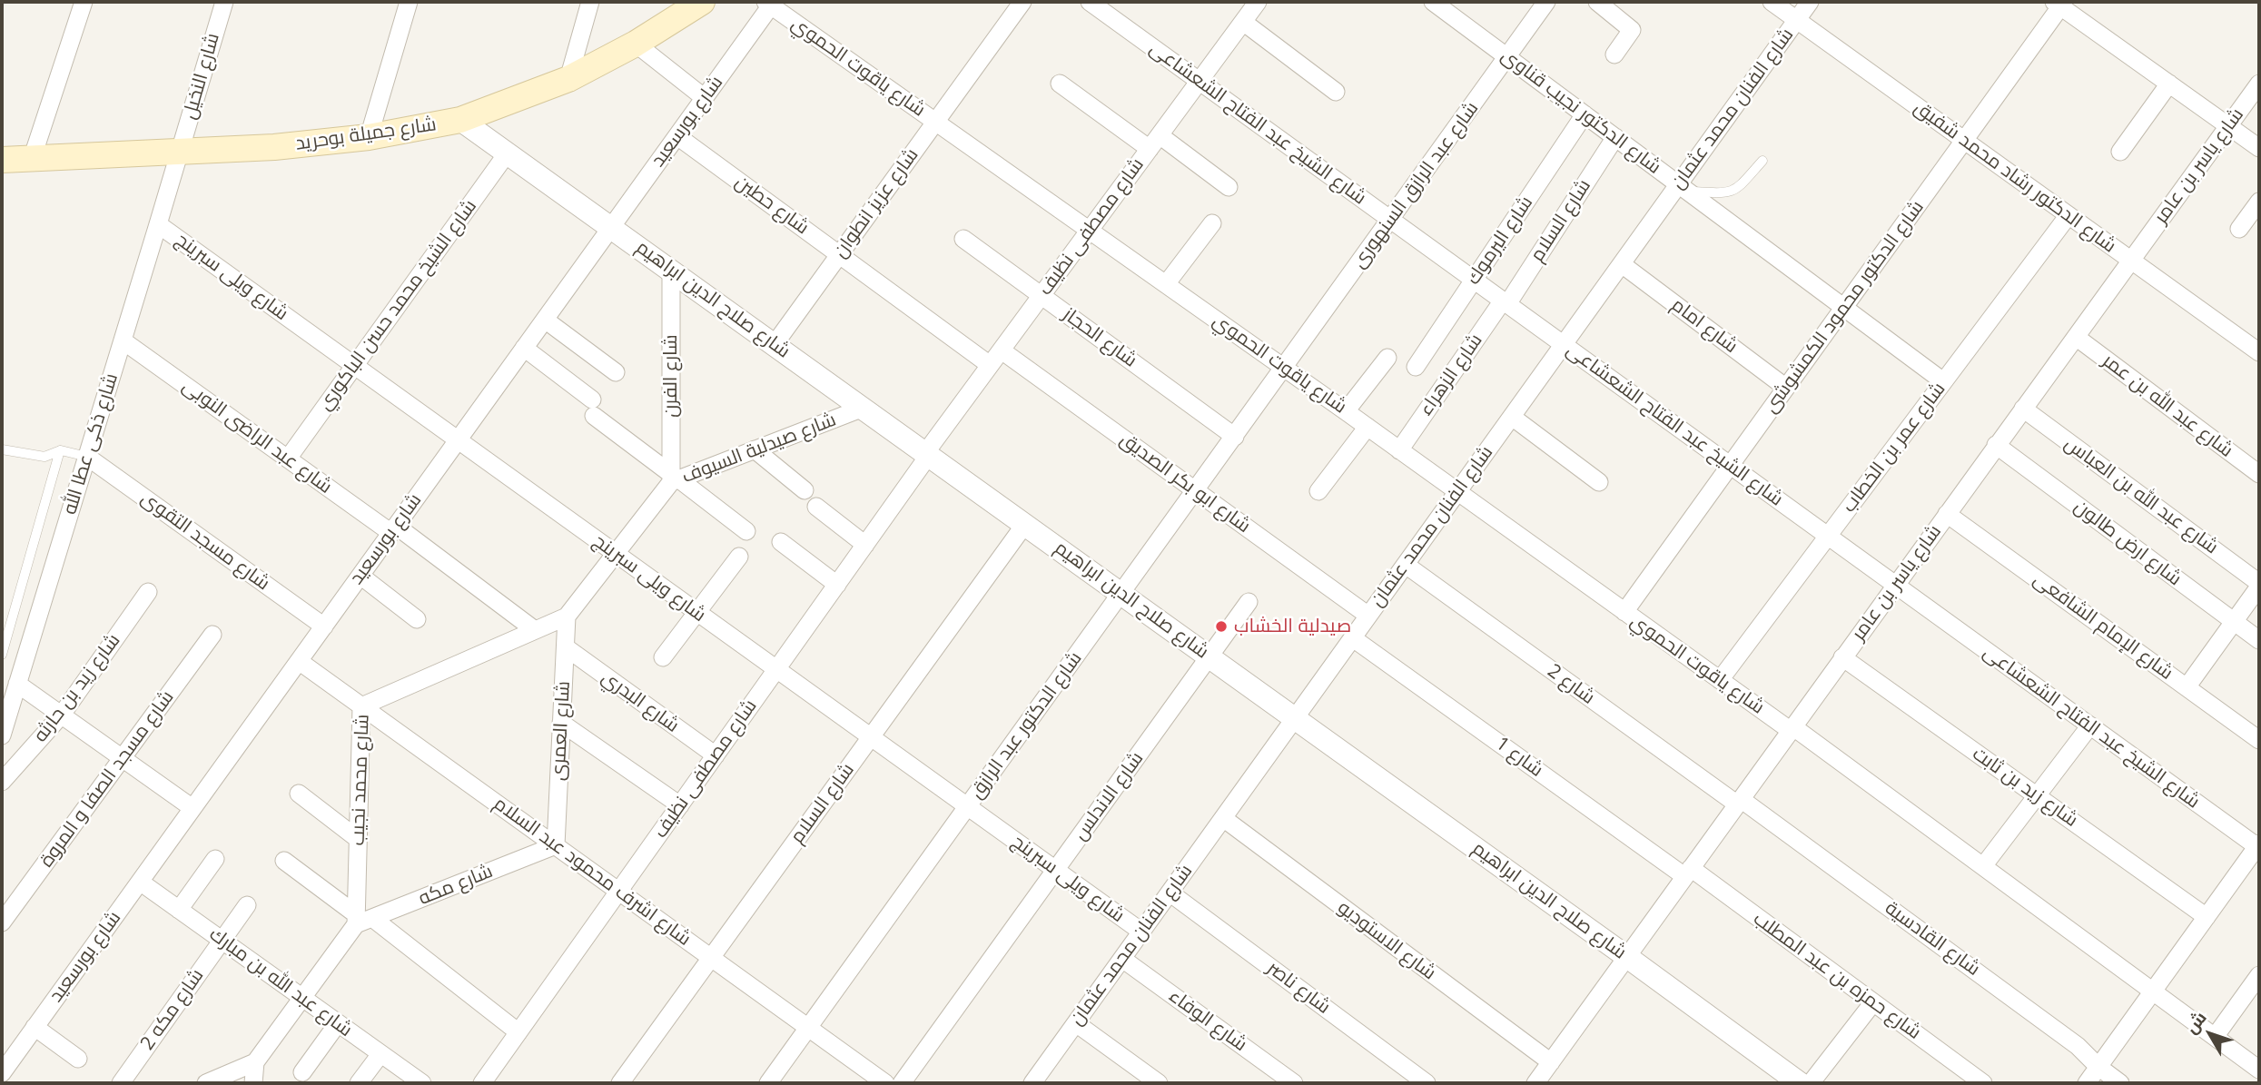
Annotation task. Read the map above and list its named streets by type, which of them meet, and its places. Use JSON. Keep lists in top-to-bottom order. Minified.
{"streets":{"main road":["شارع جميلة بوحريد"],"street":["شارع ياقوت الحموي","شارع النخيل","شارع الفنان محمد عثمان","شارع الدكتور نجيب قناوى","شارع بورسعيد","شارع الشيخ عبد الفتاح الشعشاعى","شارع ياسر بن عامر","شارع الدكتور رشاد محمد شفيق","شارع عبد الرازق السنهورى","شارع عزيز انطوان","شارع حطين","شارع السلام","شارع مصطفى نظيف","شارع اليرموك","شارع ويلى سبرينج","شارع صلاح الدين ابراهيم","شارع الشيخ محمد حسن الباكوري","شارع الدكتور محمود الكمشوشى","شارع امام","شارع الحجاز","شارع الزهراء","شارع الفرن","شارع عبد الله بن عمر","شارع عبد الراضى النوبى","شارع ذكى عطا الله","شارع عمر بن الخطاب","شارع صيدلية السيوف","شارع ابو بكر الصديق","شارع عبد الله بن العباس","شارع مسجد التقوى","شارع ارض طالون","شارع الإمام الشافعى","شارع 2","شارع زيد بن حارثه","شارع البدري","شارع الدكتور عبد الرازق","شارع العمرى","شارع 1","شارع مسجد الصفا و المروة","شارع محمد نجيب","شارع زيد بن ثابت","شارع الاندلس","شارع اشرف محمود عبد السلام","شارع مكه","شارع القادسية","شارع الاستوديو","شارع حمزه بن عبد المطلب","شارع عبد الله بن مبارك","شارع ناصر","شارع مكه 2","شارع الوفاء"]},"crossings":[["شارع ياقوت الحموي","شارع الفنان محمد عثمان"],["شارع ياقوت الحموي","شارع بورسعيد"],["شارع ياقوت الحموي","شارع ياسر بن عامر"],["شارع ياقوت الحموي","شارع عبد الرازق السنهورى"],["شارع ياقوت الحموي","شارع عزيز انطوان"],["شارع ياقوت الحموي","شارع مصطفى نظيف"],["شارع ياقوت الحموي","شارع الدكتور محمود الكمشوشى"],["شارع ياقوت الحموي","شارع الزهراء"],["شارع ياقوت الحموي","شارع عمر بن الخطاب"],["شارع ياقوت الحموي","شارع الدكتور عبد الرازق"],["شارع النخيل","شارع جميلة بوحريد"],["شارع النخيل","شارع ذكى عطا الله"],["شارع الفنان محمد عثمان","شارع الدكتور نجيب قناوى"],["شارع الفنان محمد عثمان","شارع الشيخ عبد الفتاح الشعشاعى"],["شارع الفنان محمد عثمان","شارع الدكتور رشاد محمد شفيق"],["شارع الفنان محمد عثمان","شارع ويلى سبرينج"],["شارع الفنان محمد عثمان","شارع صلاح الدين ابراهيم"],["شارع الفنان محمد عثمان","شارع امام"],["شارع الفنان محمد عثمان","شارع ابو بكر الصديق"],["شارع الفنان محمد عثمان","شارع 2"],["شارع الفنان محمد عثمان","شارع 1"],["شارع الفنان محمد عثمان","شارع الاستوديو"],["شارع الفنان محمد عثمان","شارع ناصر"],["شارع الفنان محمد عثمان","شارع الوفاء"],["شارع الدكتور نجيب قناوى","شارع عبد الرازق السنهورى"],["شارع الدكتور نجيب قناوى","شارع السلام"],["شارع الدكتور نجيب قناوى","شارع اليرموك"],["شارع الدكتور نجيب قناوى","شارع الدكتور محمود الكمشوشى"],["شارع الدكتور نجيب قناوى","شارع عمر بن الخطاب"],["شارع بورسعيد","شارع حطين"],["شارع بورسعيد","شارع ويلى سبرينج"],["شارع بورسعيد","شارع صلاح الدين ابراهيم"],["شارع بورسعيد","شارع عبد الراضى النوبى"],["شارع بورسعيد","شارع مسجد التقوى"],["شارع بورسعيد","شارع اشرف محمود عبد السلام"],["شارع بورسعيد","شارع عبد الله بن مبارك"],["شارع الشيخ عبد الفتاح الشعشاعى","شارع ياسر بن عامر"],["شارع الشيخ عبد الفتاح الشعشاعى","شارع عبد الرازق السنهورى"],["شارع الشيخ عبد الفتاح الشعشاعى","شارع السلام"],["شارع الشيخ عبد الفتاح الشعشاعى","شارع مصطفى نظيف"],["شارع الشيخ عبد الفتاح الشعشاعى","شارع اليرموك"],["شارع الشيخ عبد الفتاح الشعشاعى","شارع الدكتور محمود الكمشوشى"],["شارع الشيخ عبد الفتاح الشعشاعى","شارع الزهراء"],["شارع الشيخ عبد الفتاح الشعشاعى","شارع عمر بن الخطاب"],["شارع جميلة بوحريد","شارع صلاح الدين ابراهيم"],["شارع جميلة بوحريد","شارع ذكى عطا الله"],["شارع ياسر بن عامر","شارع الدكتور رشاد محمد شفيق"],["شارع ياسر بن عامر","شارع صلاح الدين ابراهيم"],["شارع ياسر بن عامر","شارع عبد الله بن عمر"],["شارع ياسر بن عامر","شارع عبد الله بن العباس"],["شارع ياسر بن عامر","شارع ارض طالون"],["شارع ياسر بن عامر","شارع الإمام الشافعى"],["شارع ياسر بن عامر","شارع 2"],["شارع ياسر بن عامر","شارع 1"],["شارع ياسر بن عامر","شارع زيد بن ثابت"],["شارع ياسر بن عامر","شارع القادسية"],["شارع ياسر بن عامر","شارع الاستوديو"],["شارع ياسر بن عامر","شارع حمزه بن عبد المطلب"],["شارع الدكتور رشاد محمد شفيق","شارع الدكتور محمود الكمشوشى"],["شارع الدكتور رشاد محمد شفيق","شارع عمر بن الخطاب"],["شارع عبد الرازق السنهورى","شارع الدكتور عبد الرازق"],["شارع عزيز انطوان","شارع حطين"],["شارع عزيز انطوان","شارع صلاح الدين ابراهيم"],["شارع حطين","شارع مصطفى نظيف"],["شارع السلام","شارع ويلى سبرينج"],["شارع السلام","شارع صلاح الدين ابراهيم"],["شارع السلام","شارع الزهراء"],["شارع السلام","شارع اشرف محمود عبد السلام"],["شارع مصطفى نظيف","شارع ويلى سبرينج"],["شارع مصطفى نظيف","شارع صلاح الدين ابراهيم"],["شارع مصطفى نظيف","شارع الحجاز"],["شارع مصطفى نظيف","شارع ابو بكر الصديق"],["شارع مصطفى نظيف","شارع البدري"],["شارع مصطفى نظيف","شارع اشرف محمود عبد السلام"],["شارع ويلى سبرينج","شارع الشيخ محمد حسن الباكوري"],["شارع ويلى سبرينج","شارع ذكى عطا الله"],["شارع ويلى سبرينج","شارع صيدلية السيوف"],["شارع ويلى سبرينج","شارع الدكتور عبد الرازق"],["شارع ويلى سبرينج","شارع الاندلس"],["شارع صلاح الدين ابراهيم","شارع الشيخ محمد حسن الباكوري"],["شارع صلاح الدين ابراهيم","شارع الفرن"],["شارع صلاح الدين ابراهيم","شارع صيدلية السيوف"],["شارع صلاح الدين ابراهيم","شارع الدكتور عبد الرازق"],["شارع صلاح الدين ابراهيم","شارع الاندلس"],["شارع الشيخ محمد حسن الباكوري","شارع عبد الراضى النوبى"],["شارع الدكتور محمود الكمشوشى","شارع امام"],["شارع الحجاز","شارع الدكتور عبد الرازق"],["شارع الفرن","شارع صيدلية السيوف"],["شارع عبد الراضى النوبى","شارع ذكى عطا الله"],["شارع عبد الراضى النوبى","شارع محمد نجيب"],["شارع ذكى عطا الله","شارع مسجد التقوى"],["شارع صيدلية السيوف","شارع العمرى"],["شارع صيدلية السيوف","شارع محمد نجيب"],["شارع ابو بكر الصديق","شارع الدكتور عبد الرازق"],["شارع 2","شارع القادسية"],["شارع البدري","شارع العمرى"],["شارع الدكتور عبد الرازق","شارع اشرف محمود عبد السلام"],["شارع العمرى","شارع محمد نجيب"],["شارع العمرى","شارع اشرف محمود عبد السلام"],["شارع العمرى","شارع مكه"],["شارع 1","شارع حمزه بن عبد المطلب"],["شارع محمد نجيب","شارع اشرف محمود عبد السلام"],["شارع محمد نجيب","شارع مكه"],["شارع اشرف محمود عبد السلام","شارع مكه"],["شارع عبد الله بن مبارك","شارع مكه 2"]],"places":["صيدلية الخشاب"],"north":"top left"}
